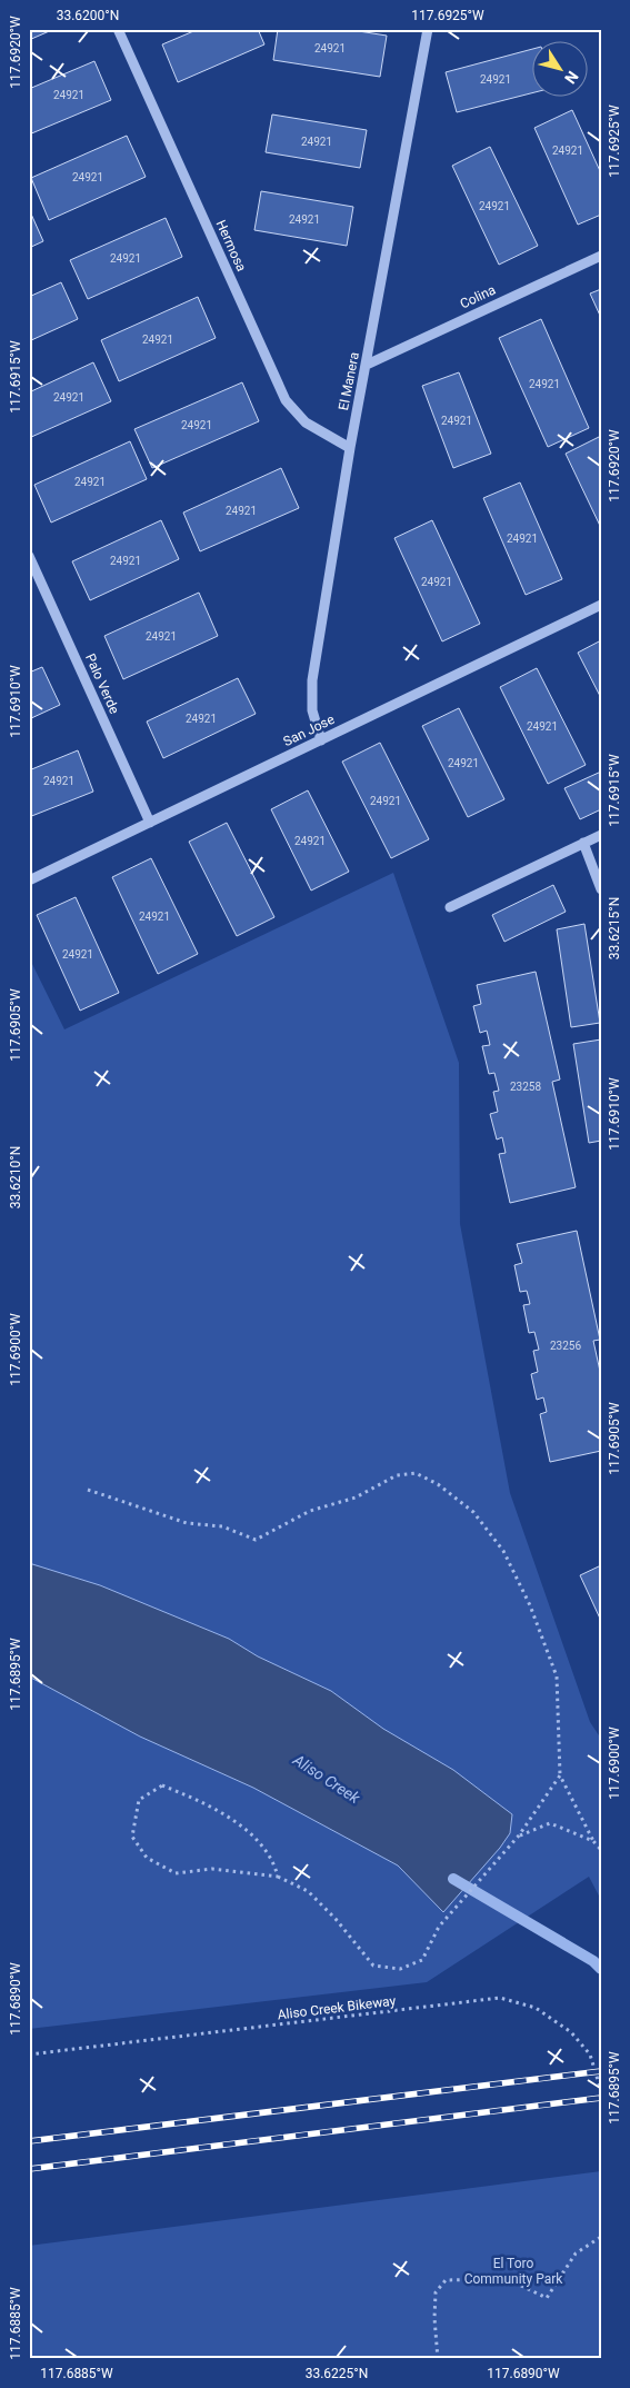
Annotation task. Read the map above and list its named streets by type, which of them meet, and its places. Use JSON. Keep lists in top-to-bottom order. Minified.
{"streets":{"street":["Hermosa","Colina","El Manera","Palo Verde","San Jose"],"path":["Aliso Creek Bikeway"]},"crossings":[["Hermosa","El Manera"],["Colina","El Manera"],["El Manera","San Jose"],["Palo Verde","San Jose"]],"water":["Aliso Creek"],"parks":["El Toro Community Park"],"house_numbers":["24921","24921","24921","24921","24921","24921","24921","24921","24921","24921","24921","24921","24921","24921","24921","24921","24921","24921","24921","24921","24921","24921","24921","24921","24921","24921","24921","24921","23258","23256"],"north":"bottom right","coordinates":["33.6200°N","117.6925°W","117.6920°W","117.6915°W","117.6910°W","33.6215°N","117.6905°W","33.6210°N","117.6900°W","117.6895°W","117.6890°W","117.6885°W","33.6225°N"]}
